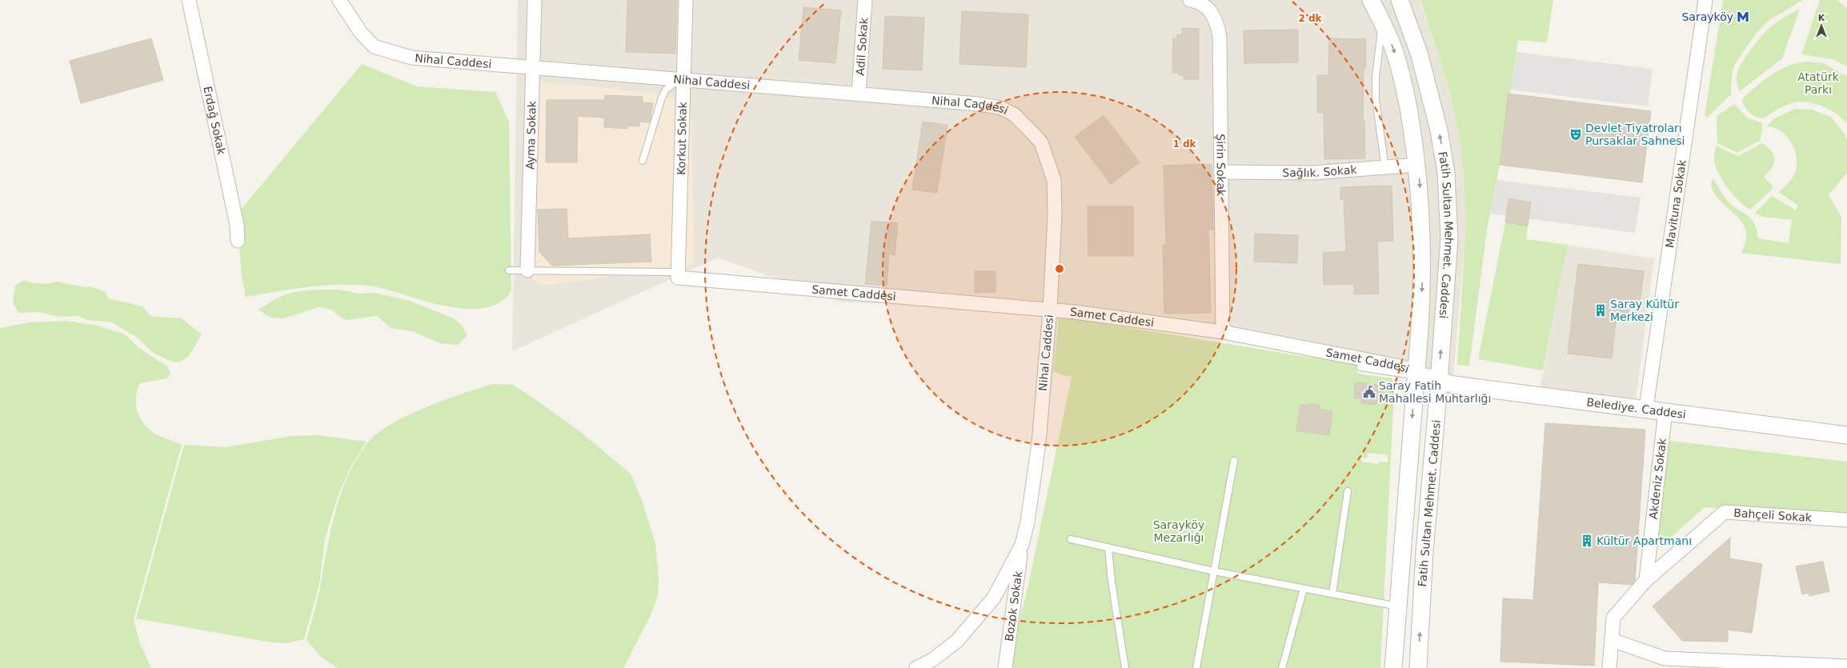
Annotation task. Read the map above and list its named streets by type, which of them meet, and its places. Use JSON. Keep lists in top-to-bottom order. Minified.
{"streets":{"street":["Adil Sokak","Nihal Caddesi","Erdağ Sokak","Ayma Sokak","Korkut Sokak","Şirin Sokak","Sağlık. Sokak","Mavituna Sokak","Fatih Sultan Mehmet. Caddesi","Samet Caddesi","Belediye. Caddesi","Akdeniz Sokak","Bahçeli Sokak","Bozok Sokak"]},"crossings":[["Adil Sokak","Nihal Caddesi"],["Nihal Caddesi","Ayma Sokak"],["Nihal Caddesi","Korkut Sokak"],["Nihal Caddesi","Samet Caddesi"],["Nihal Caddesi","Bozok Sokak"],["Korkut Sokak","Samet Caddesi"],["Şirin Sokak","Sağlık. Sokak"],["Şirin Sokak","Samet Caddesi"],["Sağlık. Sokak","Fatih Sultan Mehmet. Caddesi"],["Mavituna Sokak","Belediye. Caddesi"],["Fatih Sultan Mehmet. Caddesi","Samet Caddesi"],["Fatih Sultan Mehmet. Caddesi","Belediye. Caddesi"],["Samet Caddesi","Belediye. Caddesi"],["Belediye. Caddesi","Akdeniz Sokak"],["Akdeniz Sokak","Bahçeli Sokak"]],"parks":["Atatürk Parkı","Sarayköy Mezarlığı"],"places":{"metro station":["Sarayköy"],"theatre":["Devlet Tiyatroları Pursaklar Sahnesi"],"building":["Saray Kültür Merkezi","Kültür Apartmanı"],"public building":["Saray Fatih Mahallesi Muhtarlığı"]},"north":"top","rings":["2 dk","1 dk"]}
